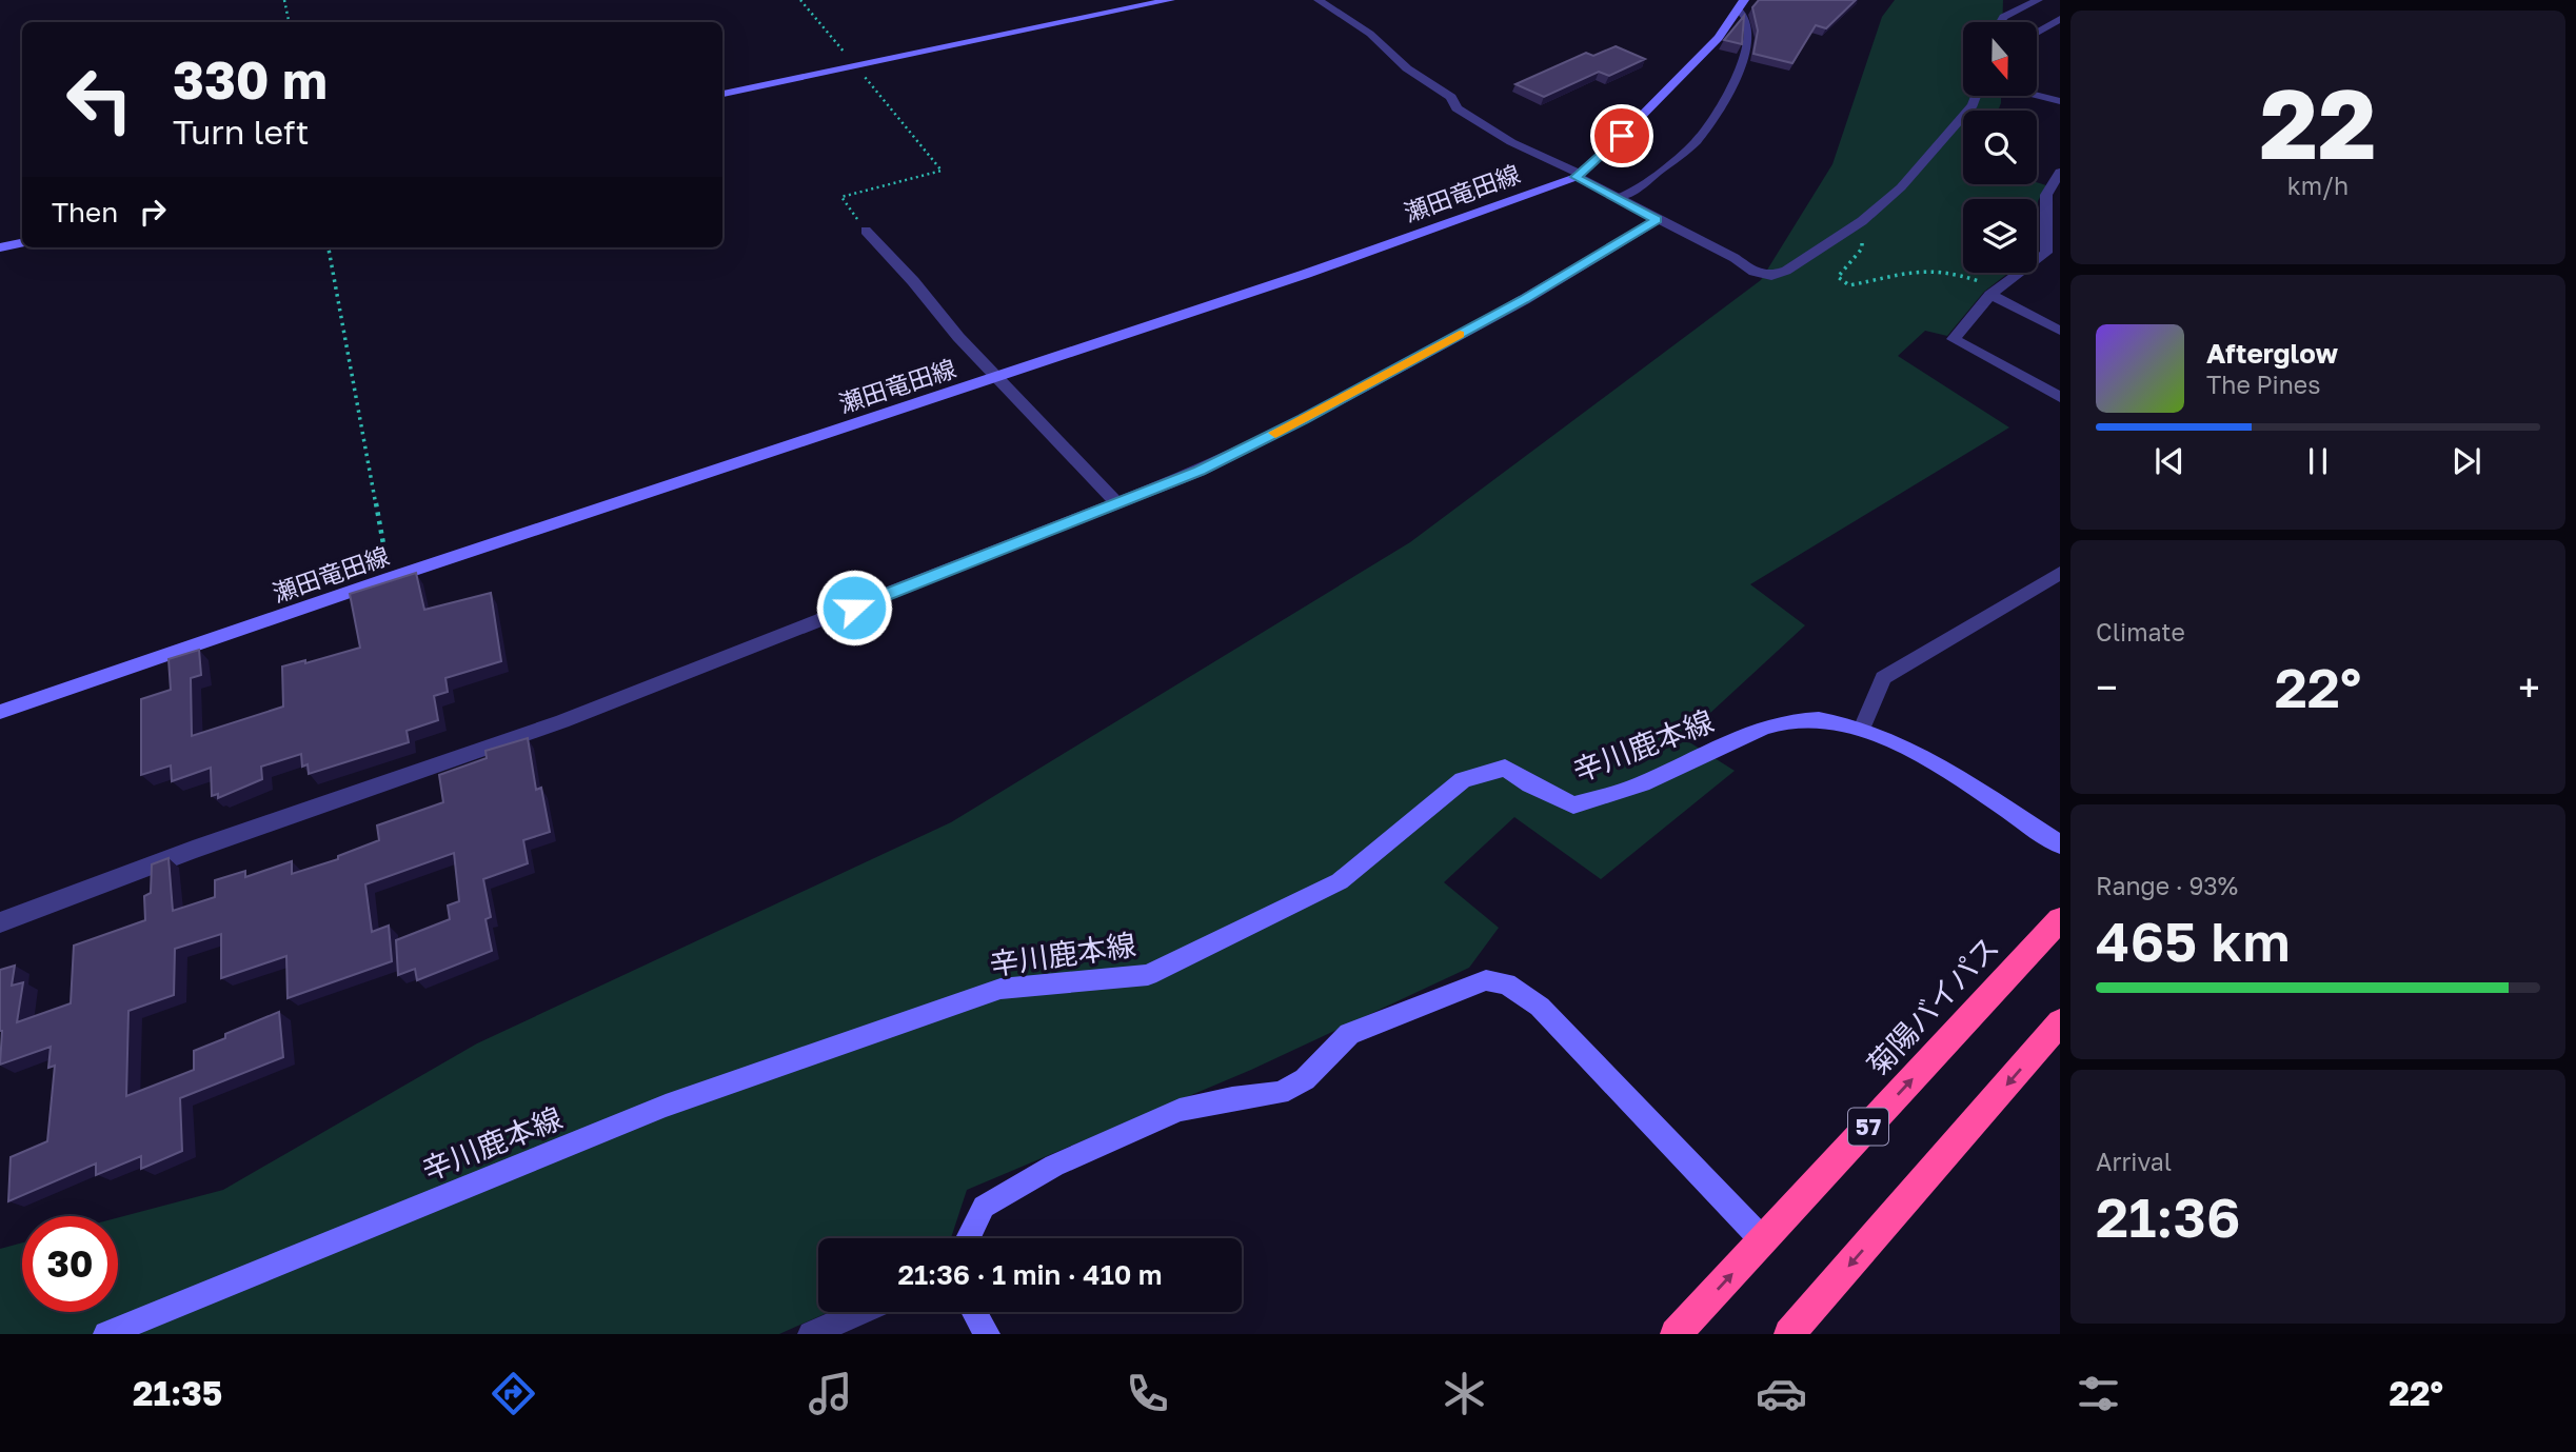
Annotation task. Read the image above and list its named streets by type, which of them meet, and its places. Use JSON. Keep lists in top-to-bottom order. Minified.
{"streets":{"highway":["菊陽バイパス","57"],"main road":["瀬田竜田線","辛川鹿本線"]},"north":"bottom","page":{"tile":[["22","km/h"],"Climate",["Range · 93%","465 km"],["Arrival","21:36"]],"turn":["330 m","Turn left"],"then":"Then","song":["Afterglow","The Pines"],"heat":["−","22°","+"],"limit":"30","trip":"21:36 · 1 min · 410 m","tabs":["21:35","22°"]}}
